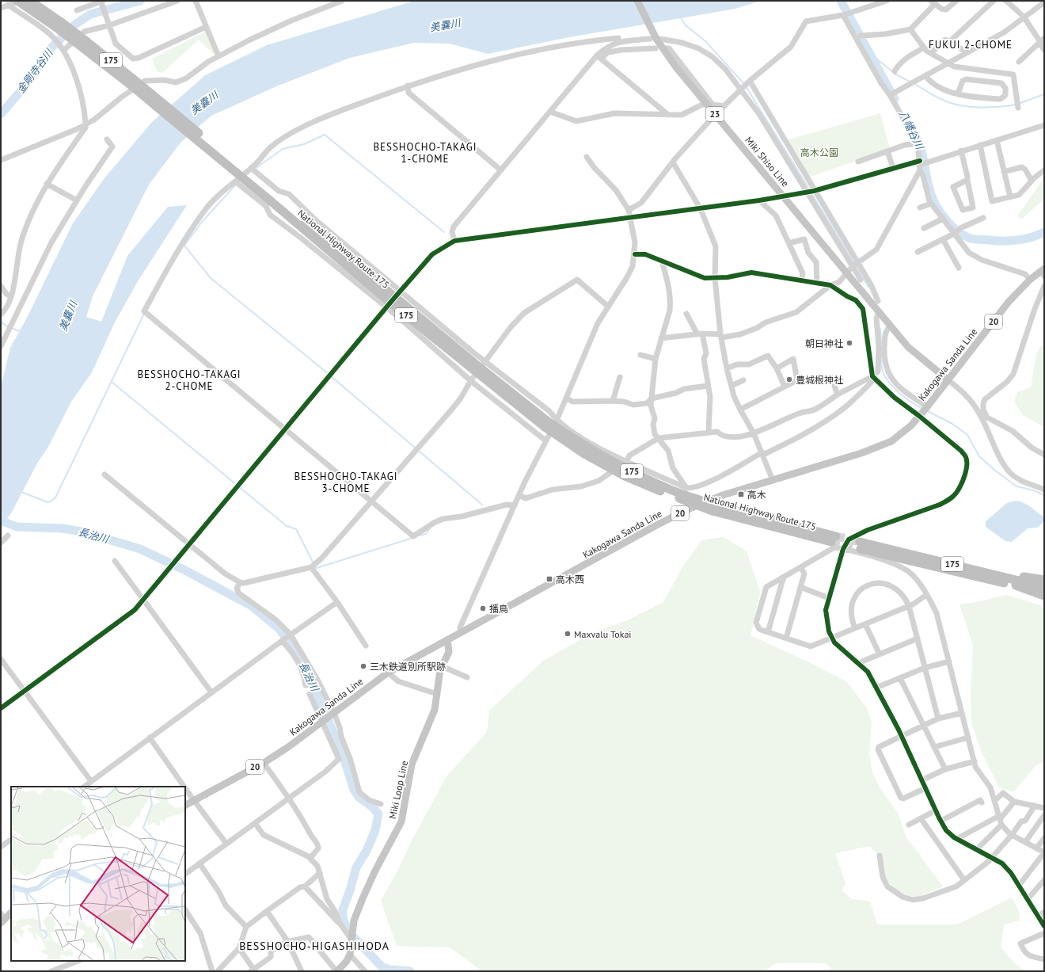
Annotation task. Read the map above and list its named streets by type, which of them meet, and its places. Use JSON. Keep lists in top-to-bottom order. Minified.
{"streets":{"highway":["175","National Highway Route 175"],"main road":["23","Miki Shiso Line","20","Kakogawa Sanda Line","Miki Loop Line"]},"crossings":[["Miki Shiso Line","Kakogawa Sanda Line"],["Kakogawa Sanda Line","Miki Loop Line"]],"districts":["FUKUI 2-CHOME","BESSHOCHO-TAKAGI 1-CHOME","BESSHOCHO-TAKAGI 2-CHOME","BESSHOCHO-TAKAGI 3-CHOME","BESSHOCHO-HIGASHIHODA"],"water":["美嚢川","金剛寺谷川","八幡谷川","長治川"],"parks":["高木公園"],"places":{"other":["朝日神社","豊城根神社","播鳥","Maxvalu Tokai","三木鉄道別所駅跡"],"transit":["高木","高木西"]}}
